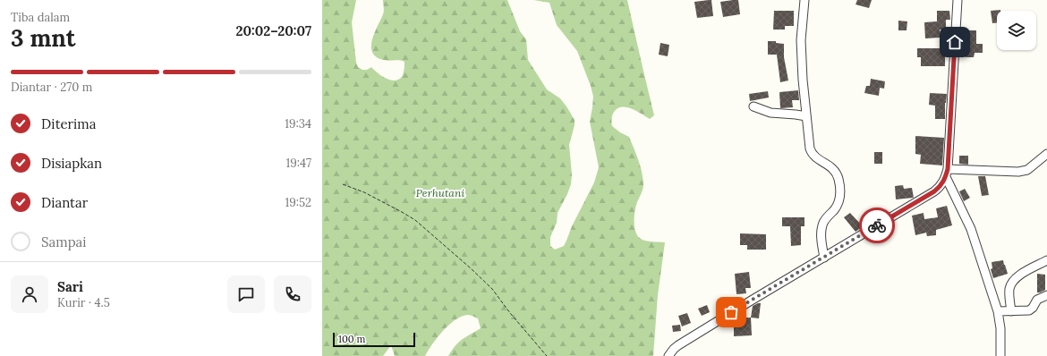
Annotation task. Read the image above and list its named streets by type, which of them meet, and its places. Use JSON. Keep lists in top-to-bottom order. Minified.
{"parks":["Perhutani"],"scale_bar":"100 m","page":{"heading":["3 mnt","Tiba dalam","20:02–20:07"],"panel":["Sari","Kurir · 4.5"],"bar":"Diantar · 270 m","list":[["Diterima","19:34"],["Disiapkan","19:47"],["Diantar","19:52"],"Sampai"],"scale":"100 m"}}
